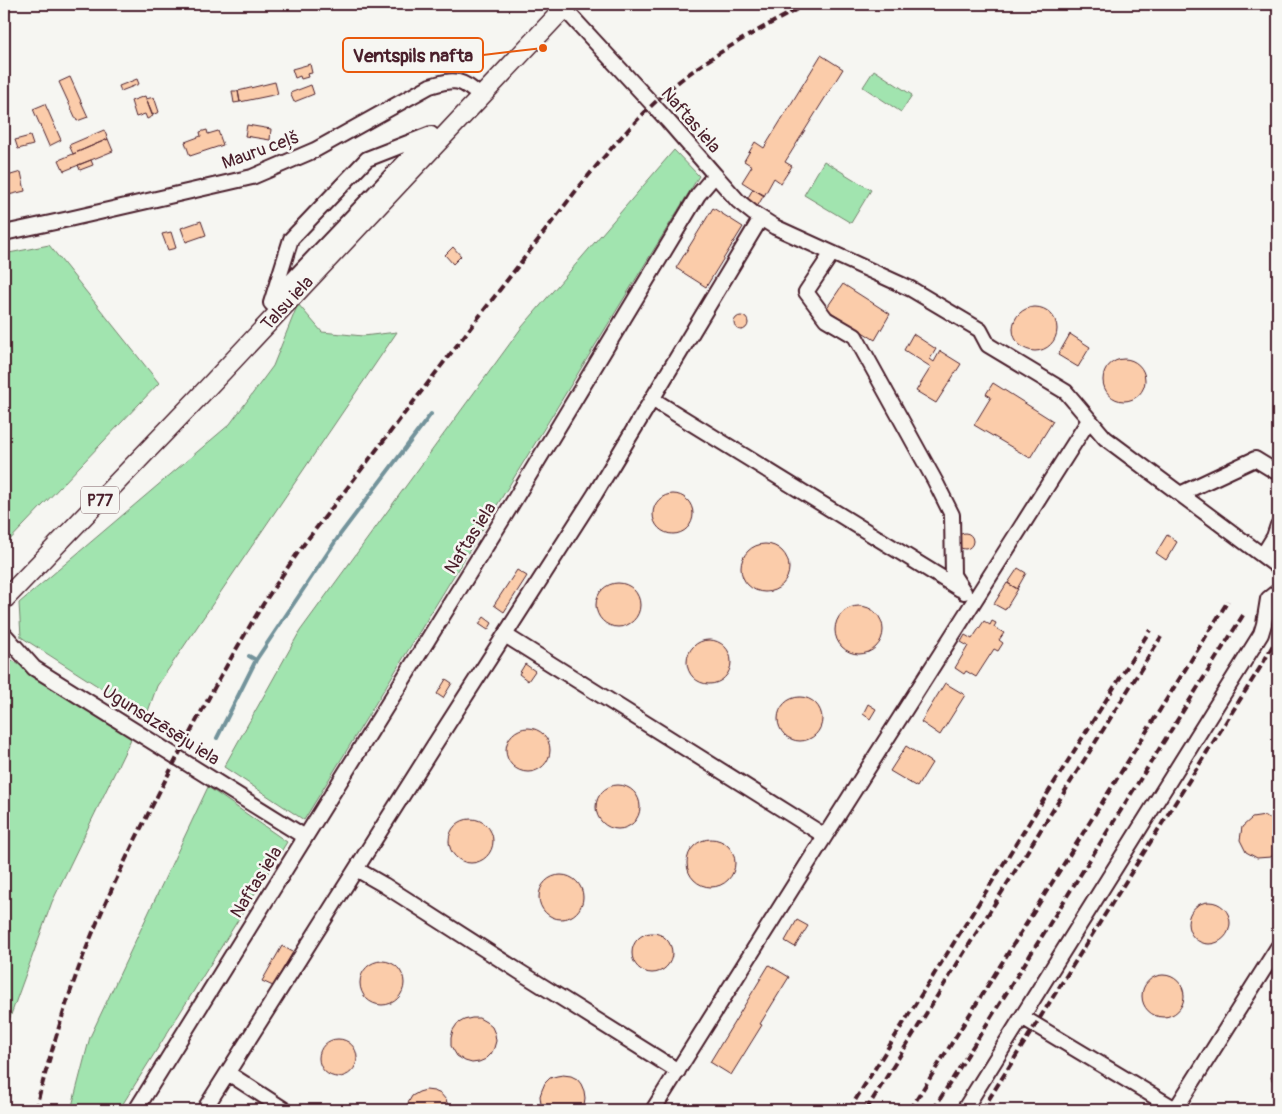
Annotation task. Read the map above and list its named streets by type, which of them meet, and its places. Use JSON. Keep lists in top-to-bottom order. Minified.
{"streets":{"main road":["Talsu iela","P77"],"street":["Naftas iela","Mauru ceļš","Ugunsdzēsēju iela"]},"crossings":[["Naftas iela","Talsu iela"],["Naftas iela","Ugunsdzēsēju iela"],["Mauru ceļš","Talsu iela"]],"places":["Ventspils nafta"]}
